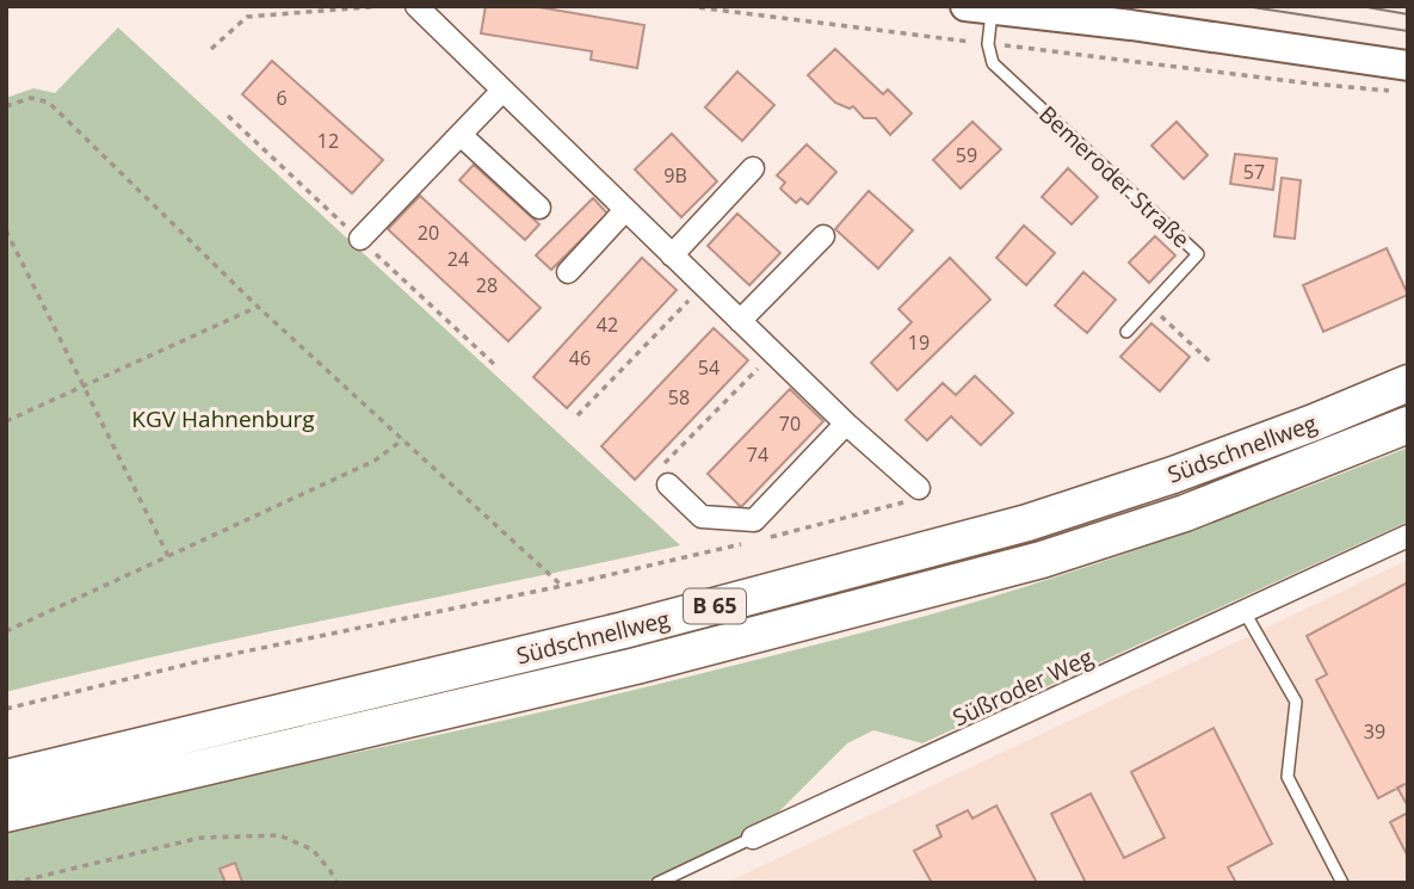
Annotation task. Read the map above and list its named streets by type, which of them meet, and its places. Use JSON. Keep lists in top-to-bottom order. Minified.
{"streets":{"highway":["Südschnellweg","B 65"],"street":["Süßroder Weg"],"lane":["Bemeroder Straße"]},"parks":["KGV Hahnenburg"],"house_numbers":["6","12","59","57","9B","20","24","28","42","19","46","54","58","70","74","39"]}
